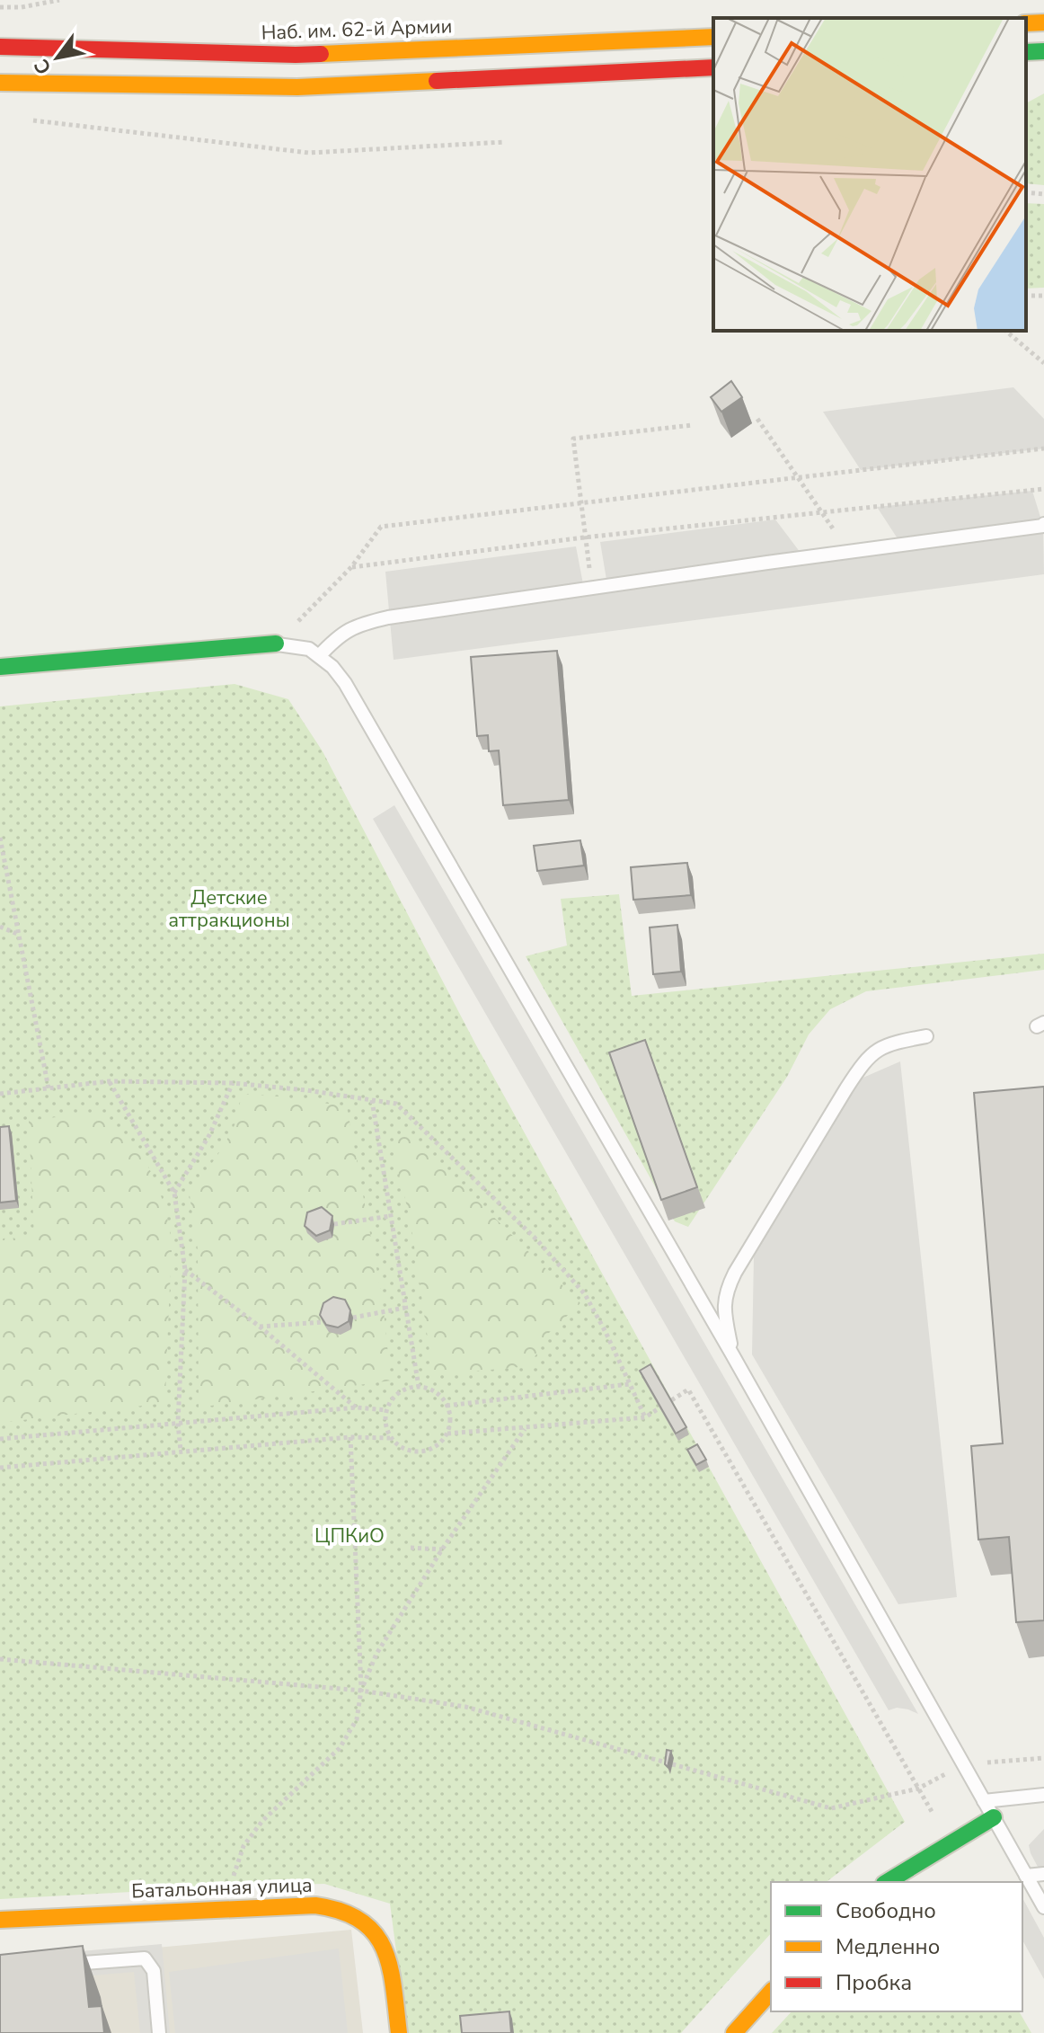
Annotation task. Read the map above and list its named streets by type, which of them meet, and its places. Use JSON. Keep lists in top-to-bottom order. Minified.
{"streets":{"main road":["Наб. им. 62-й Армии","Батальонная улица"]},"parks":["Детские аттракционы","ЦПКиО"],"legend":["Свободно","Медленно","Пробка"],"north":"bottom left"}
